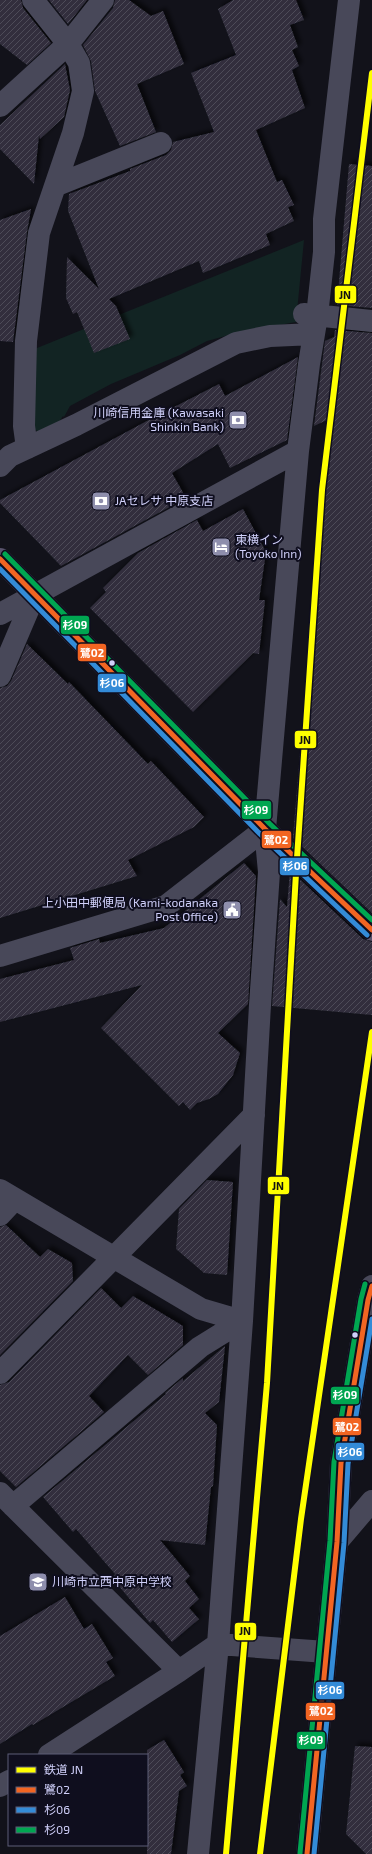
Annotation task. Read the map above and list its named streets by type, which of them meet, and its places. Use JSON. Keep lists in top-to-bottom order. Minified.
{"places":{"bank":["川崎信用金庫 (Kawasaki Shinkin Bank)","JAセレサ 中原支店"],"hotel":["東横イン (Toyoko Inn)"],"public building":["上小田中郵便局 (Kami-kodanaka Post Office)"],"school or university":["川崎市立西中原中学校"]},"lines":["rail line JN","transit line 杉09","transit line 鷺02","transit line 杉06"],"legend":["鉄道 JN","鷺02","杉06","杉09"]}
